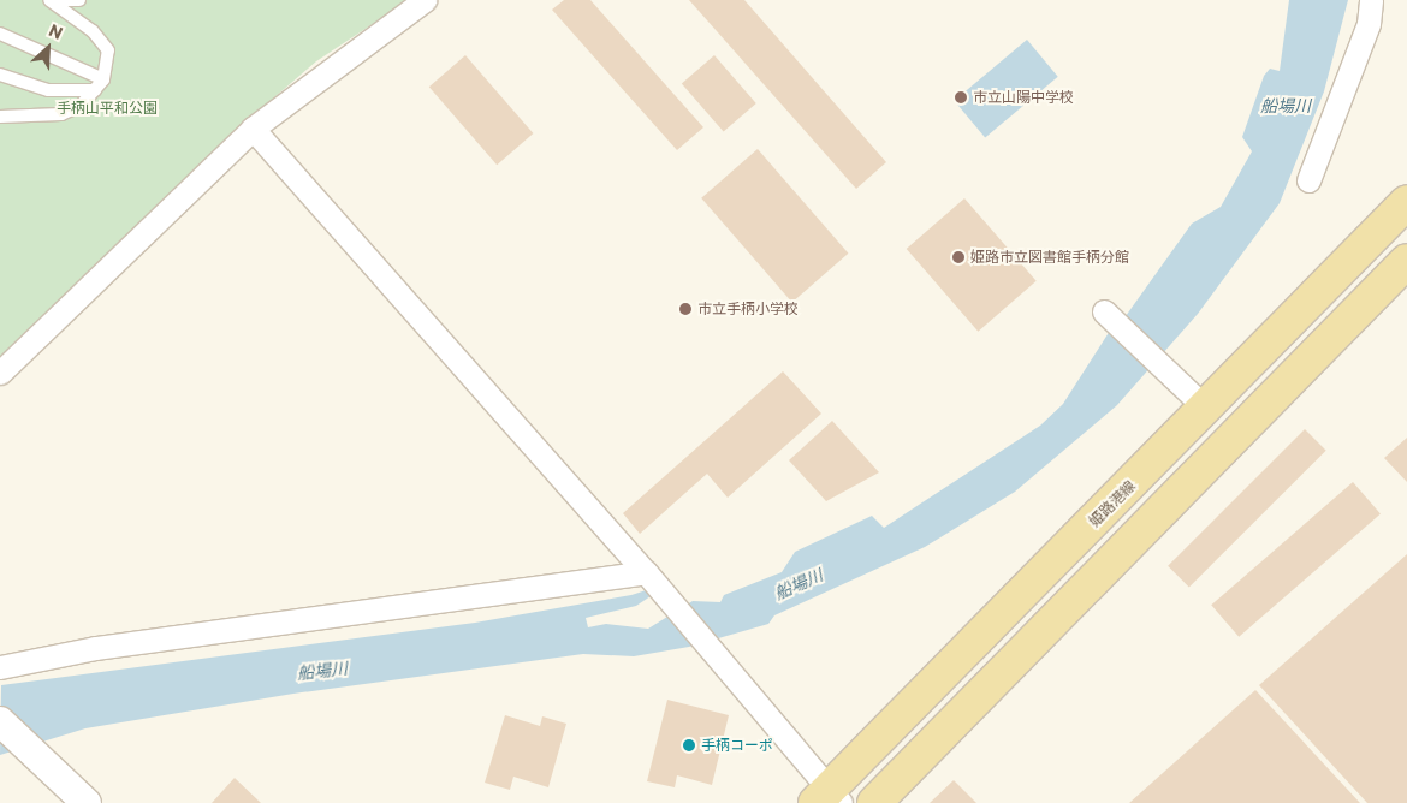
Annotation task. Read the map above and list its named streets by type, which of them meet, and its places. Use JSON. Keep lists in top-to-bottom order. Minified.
{"streets":{"main road":["姫路港線"]},"water":["船場川"],"parks":["手柄山平和公園"],"places":["市立山陽中学校","姫路市立図書館手柄分館","市立手柄小学校","手柄コーポ"],"north":"top right"}
